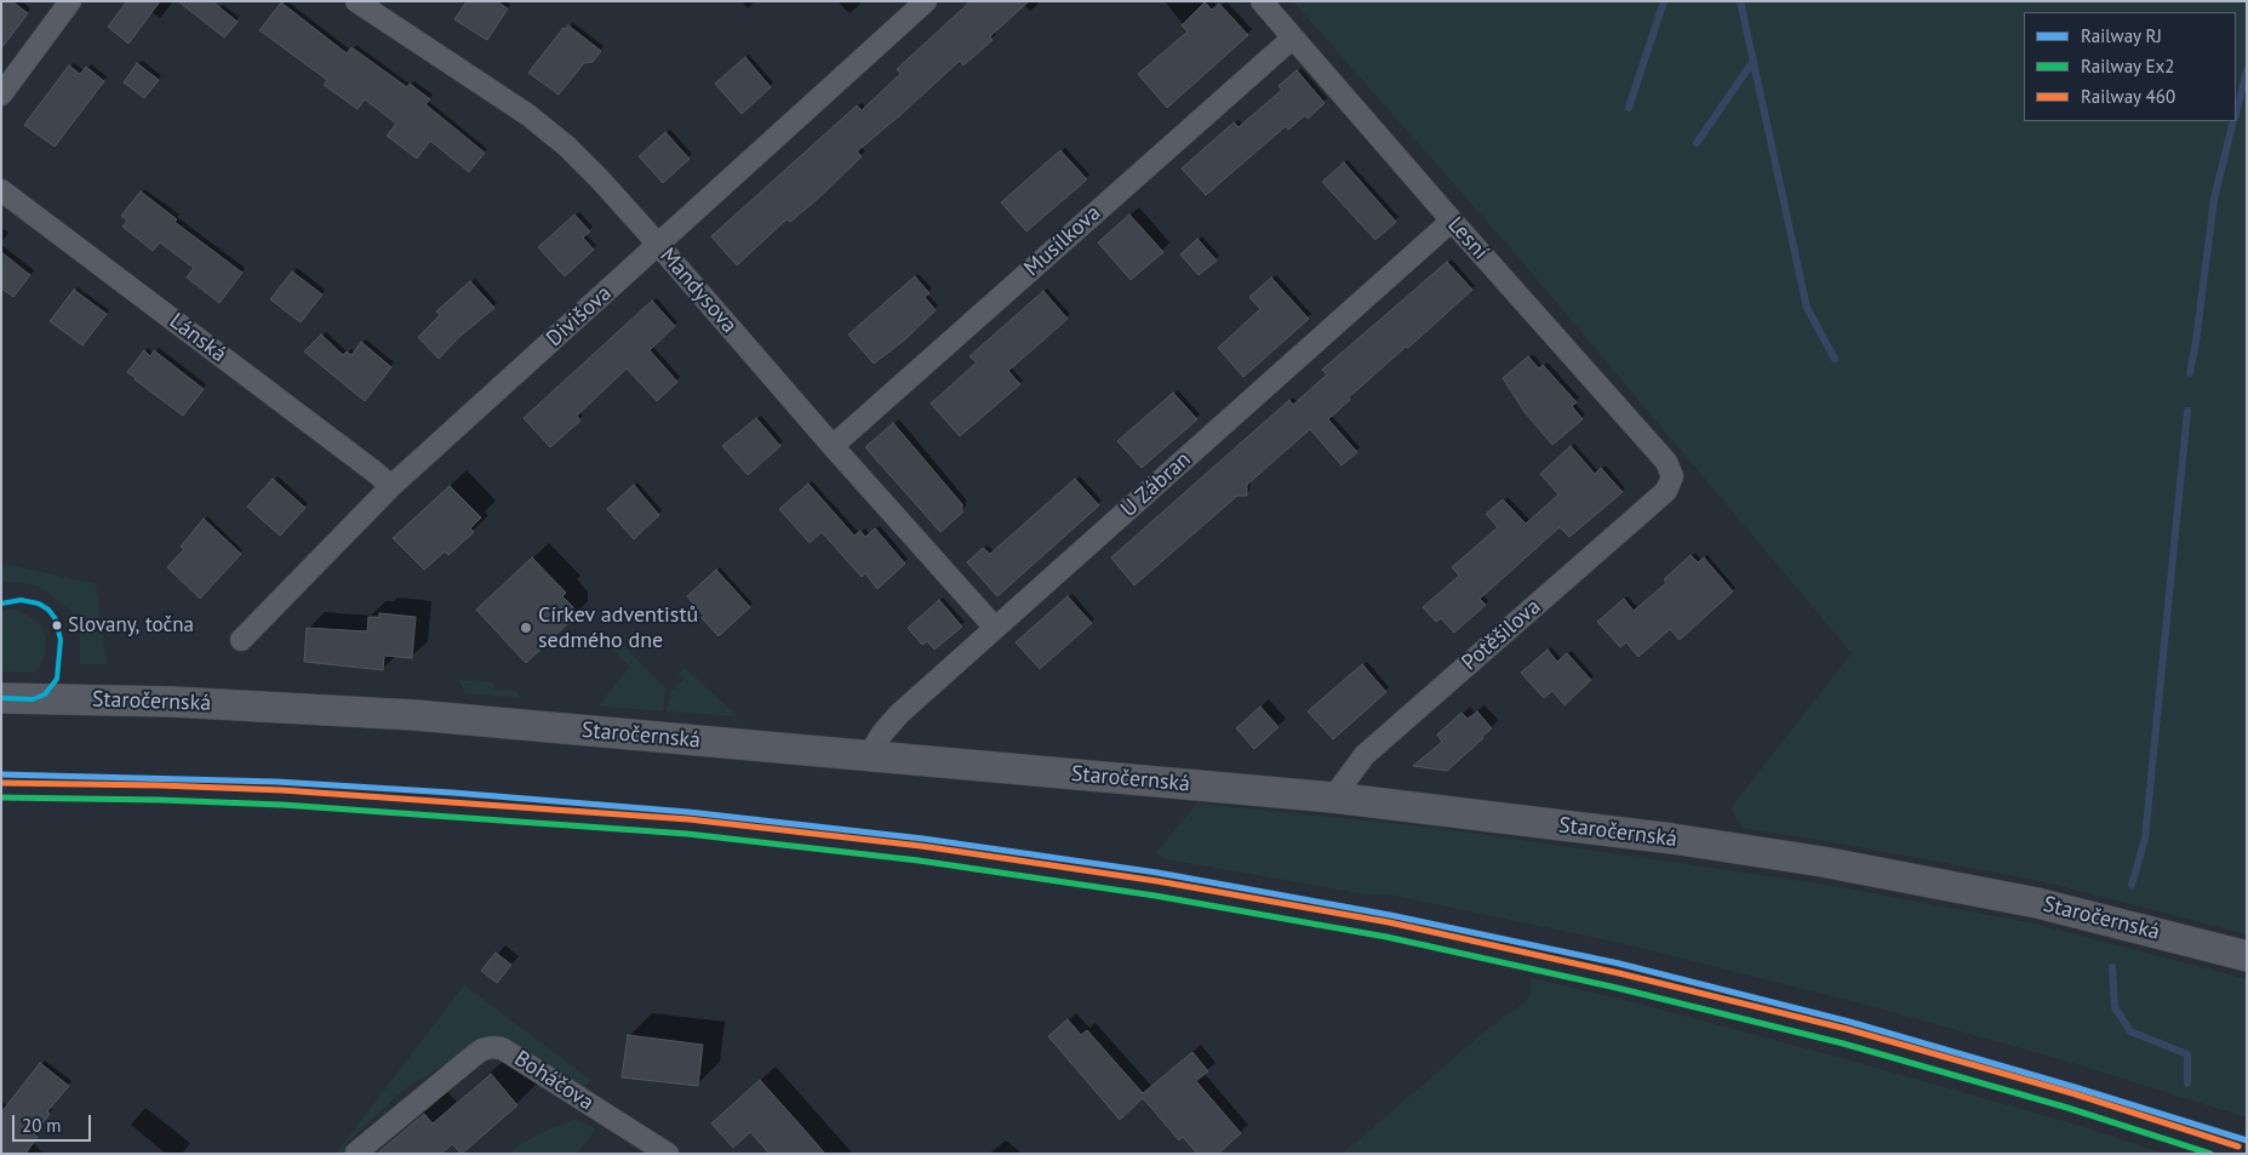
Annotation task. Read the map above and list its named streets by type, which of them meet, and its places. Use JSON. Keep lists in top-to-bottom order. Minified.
{"streets":{"main road":["Staročernská"],"street":["Lesní","Musílkova","Mandysova","Divišova","Lánská","U Zábran","Potěšilova","Boháčova"]},"crossings":[["Lesní","Musílkova"],["Lesní","U Zábran"],["Lesní","Potěšilova"],["Musílkova","Mandysova"],["Mandysova","Divišova"],["Mandysova","U Zábran"],["Divišova","Lánská"],["U Zábran","Staročernská"],["Potěšilova","Staročernská"]],"places":["Slovany, točna","Církev adventistů sedmého dne"],"lines":["rail line RJ","rail line 460","rail line Ex2"],"legend":["Railway RJ","Railway Ex2","Railway 460"],"scale_bar":"20 m"}
